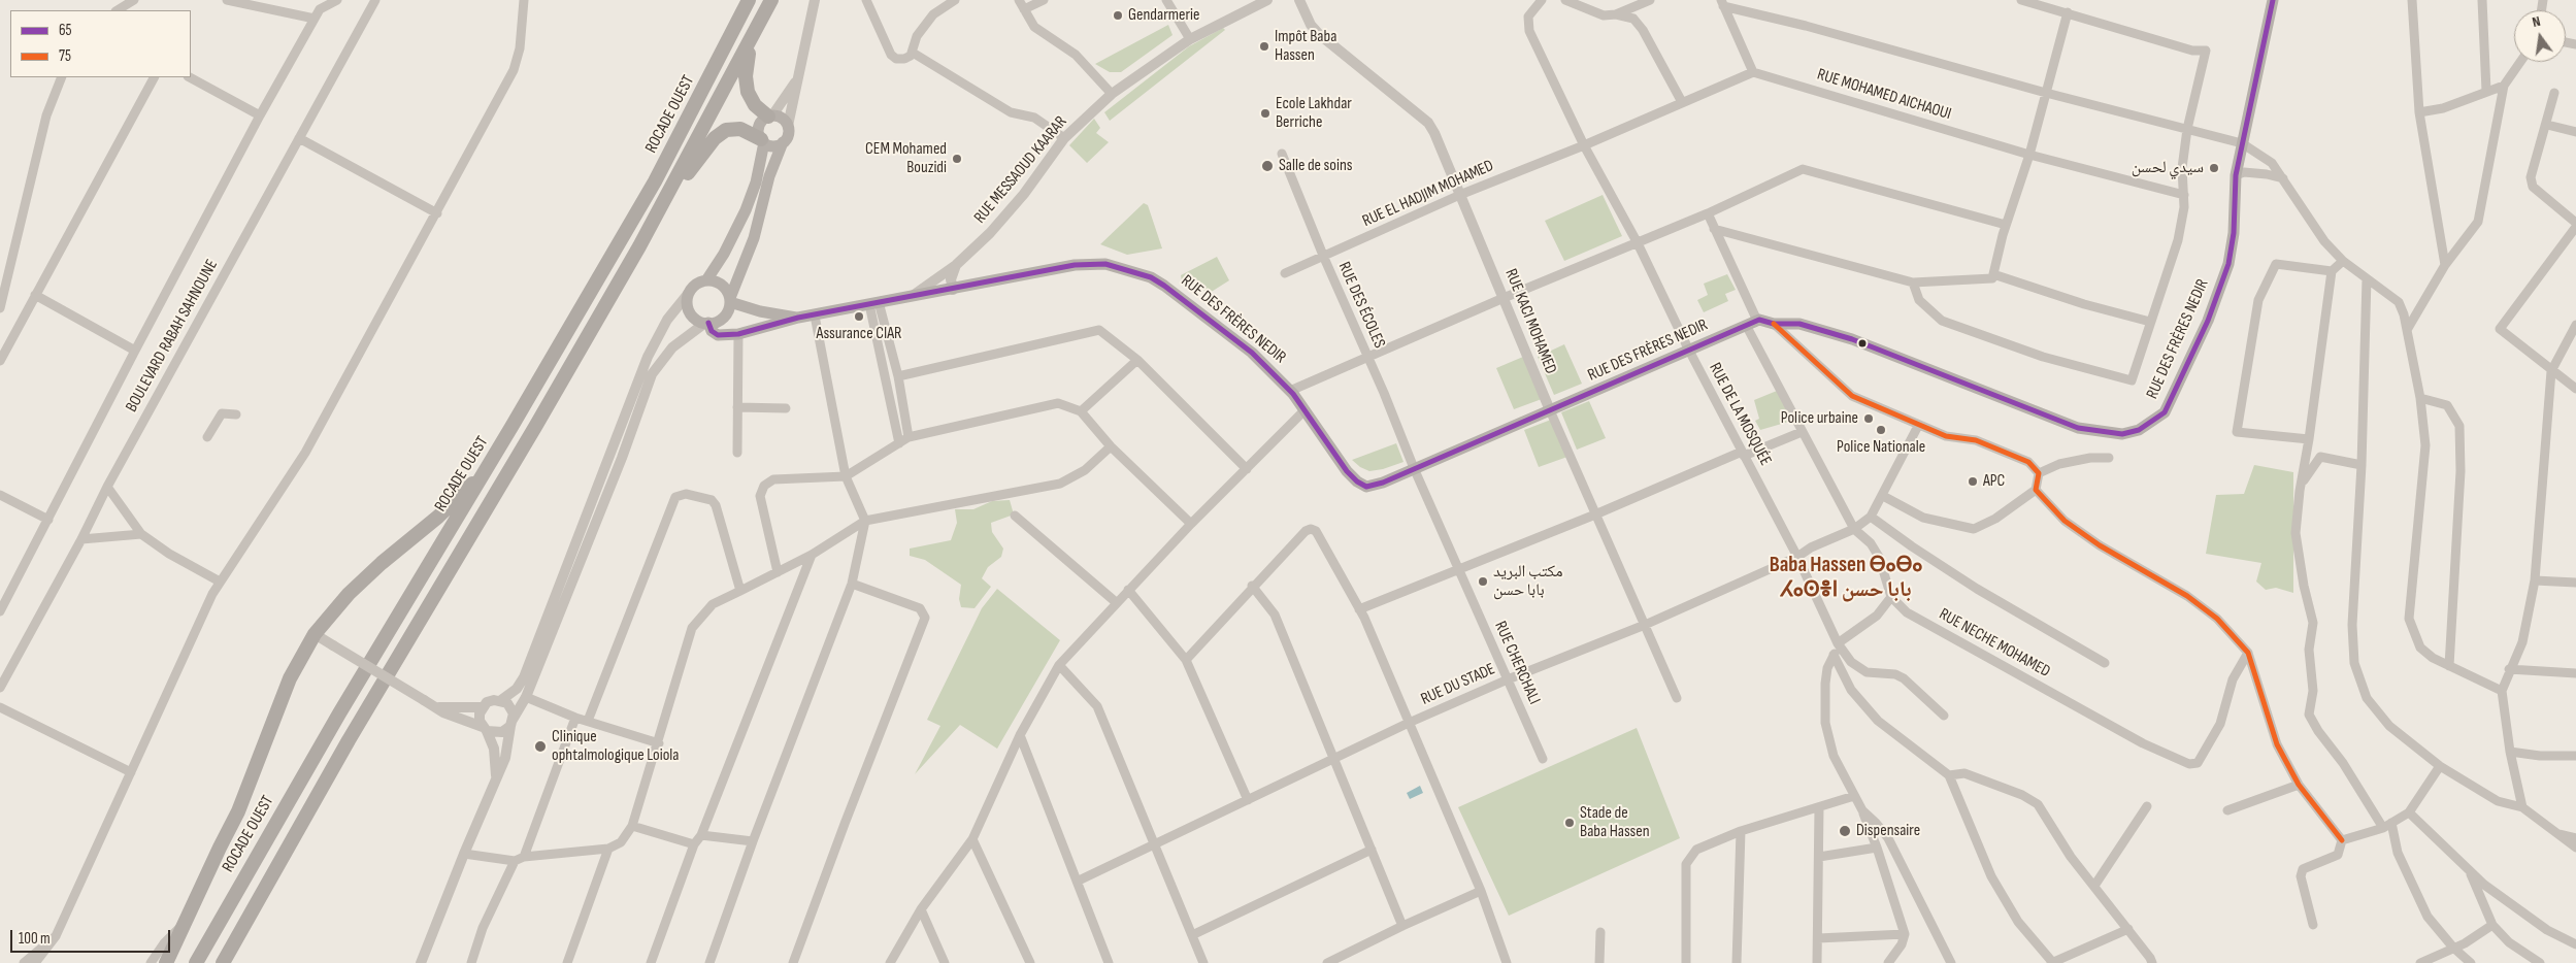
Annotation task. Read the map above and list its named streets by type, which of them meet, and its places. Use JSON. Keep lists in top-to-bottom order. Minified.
{"streets":{"highway":["ROCADE OUEST"],"main road":["RUE DES FRÈRES NEDIR"],"street":["RUE MOHAMED AICHAOUI","RUE MESSAOUD KAARAR","RUE EL HADJIM MOHAMED","RUE DES ÉCOLES","RUE KACI MOHAMED","BOULEVARD RABAH SAHNOUNE","RUE DE LA MOSQUÉE","RUE NECHE MOHAMED","RUE CHERCHALI","RUE DU STADE"]},"crossings":[["RUE MESSAOUD KAARAR","RUE DES FRÈRES NEDIR"],["RUE EL HADJIM MOHAMED","RUE DES ÉCOLES"],["RUE EL HADJIM MOHAMED","RUE KACI MOHAMED"],["RUE EL HADJIM MOHAMED","RUE DE LA MOSQUÉE"],["RUE DES ÉCOLES","RUE DES FRÈRES NEDIR"],["RUE DES ÉCOLES","RUE CHERCHALI"],["RUE DES FRÈRES NEDIR","RUE KACI MOHAMED"],["RUE DES FRÈRES NEDIR","RUE DE LA MOSQUÉE"],["RUE DES FRÈRES NEDIR","RUE CHERCHALI"],["RUE KACI MOHAMED","RUE DU STADE"],["RUE DE LA MOSQUÉE","RUE DU STADE"],["RUE CHERCHALI","RUE DU STADE"]],"districts":["Baba Hassen ⴱⴰⴱⴰ ⵃⴰⵙⴻⵏ بابا حسن"],"places":["Gendarmerie","Impôt Baba Hassen","Ecole Lakhdar Berriche","CEM Mohamed Bouzidi","Salle de soins","سيدي لحسن","Assurance CIAR","Police urbaine","Police Nationale","APC","مكتب البريد بابا حسن","Clinique ophtalmologique Loiola","Stade de Baba Hassen","Dispensaire"],"lines":["transit line 65","transit line 75"],"legend":["65","75"],"scale_bar":"100 m","north":"top"}
